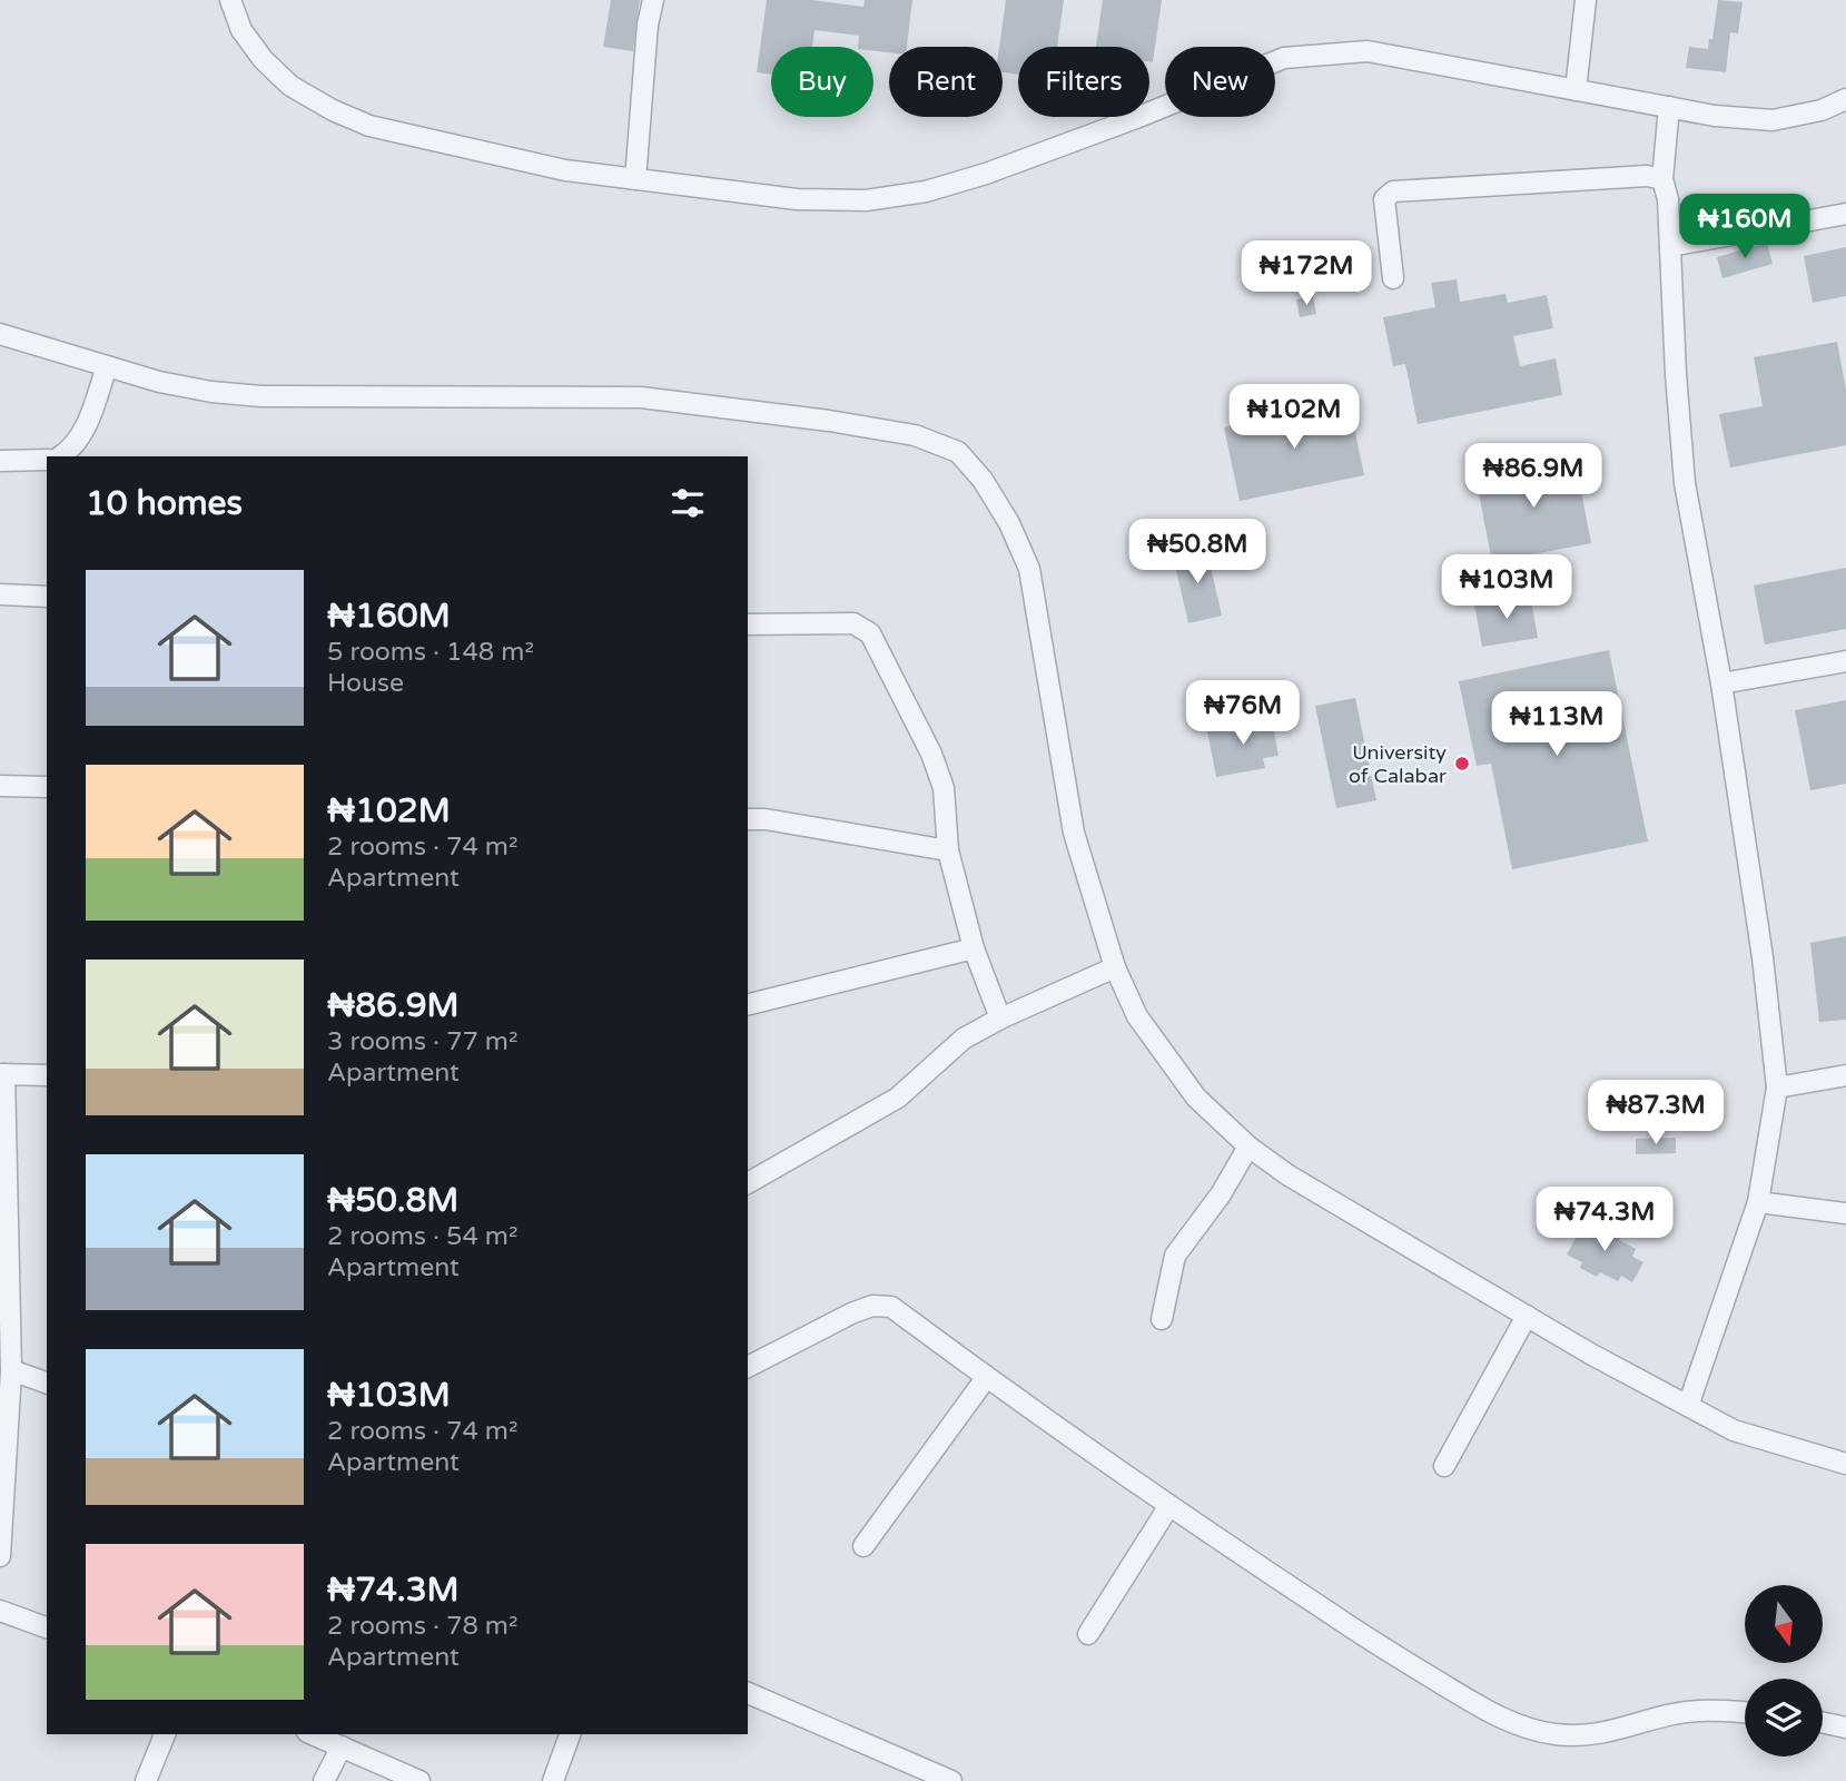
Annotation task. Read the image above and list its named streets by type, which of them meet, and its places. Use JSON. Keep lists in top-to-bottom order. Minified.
{"places":["University of Calabar"],"north":"bottom","page":{"chip":["Buy","Rent","Filters","New"],"price":["₦160M","₦172M","₦102M","₦86.9M","₦50.8M","₦103M","₦76M","₦113M","₦87.3M","₦74.3M"],"heading":"10 homes","list":[{"name":"₦160M","note":"5 rooms · 148 m² · House"},{"name":"₦102M","note":"2 rooms · 74 m² · Apartment"},{"name":"₦86.9M","note":"3 rooms · 77 m² · Apartment"},{"name":"₦50.8M","note":"2 rooms · 54 m² · Apartment"},{"name":"₦103M","note":"2 rooms · 74 m² · Apartment"},{"name":"₦74.3M","note":"2 rooms · 78 m² · Apartment"}]}}
